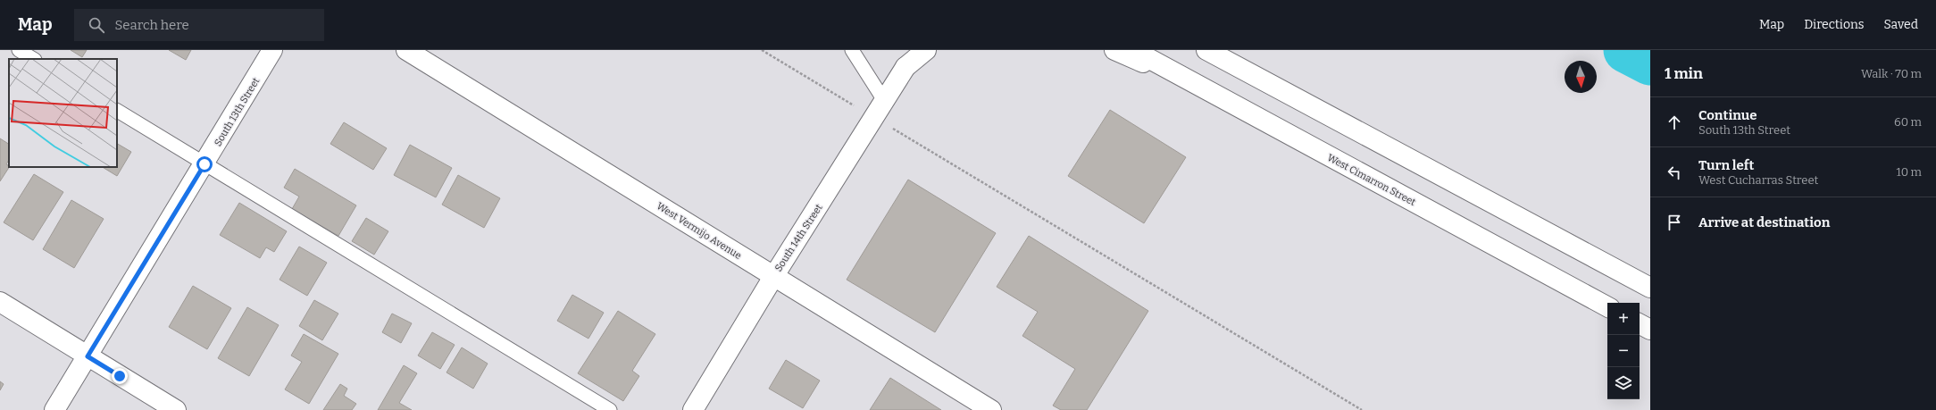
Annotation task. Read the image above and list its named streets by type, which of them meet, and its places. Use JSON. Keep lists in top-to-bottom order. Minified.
{"streets":{"main road":["South 13th Street","West Cimarron Street","West Vermijo Avenue","South 14th Street"]},"crossings":[["West Vermijo Avenue","South 14th Street"]],"north":"bottom","page":{"header":"Map","search":"Search here","nav":["Map","Directions","Saved"],"heading":["1 min","Walk · 70 m"],"list":[["Continue","South 13th Street","60 m"],["Turn left","West Cucharras Street","10 m"],"Arrive at destination"],"map_buttons":["+","−"]}}
